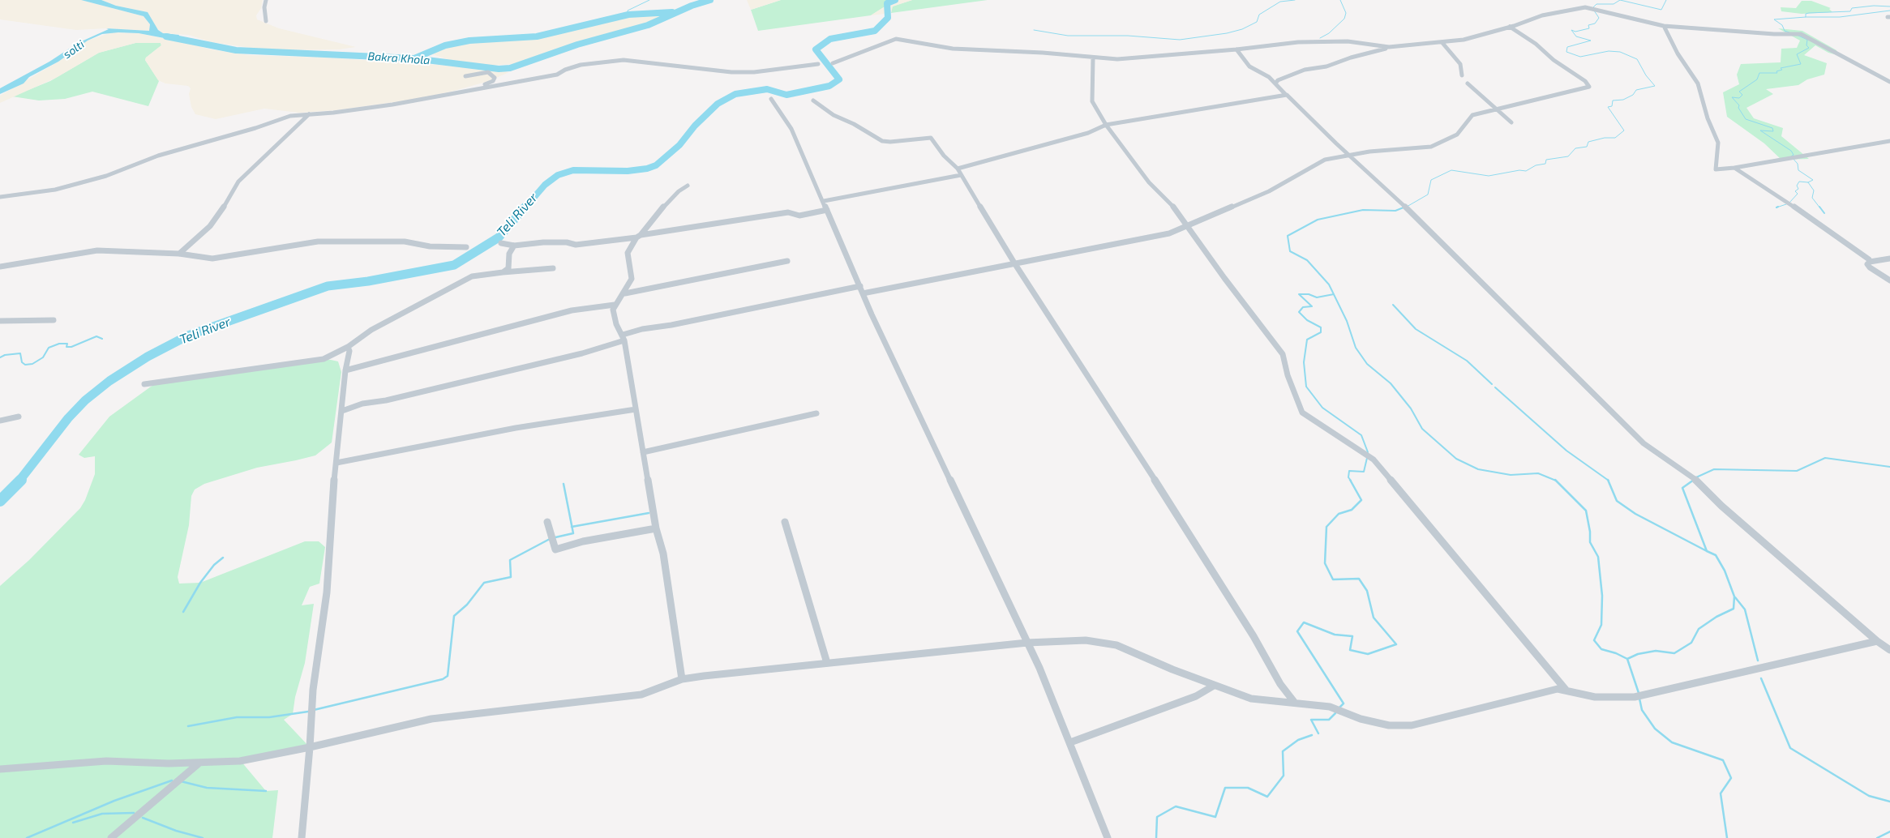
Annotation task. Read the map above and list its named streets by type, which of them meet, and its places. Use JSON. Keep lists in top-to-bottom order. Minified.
{"water":["solti","Bakra Khola","Teli River"]}
